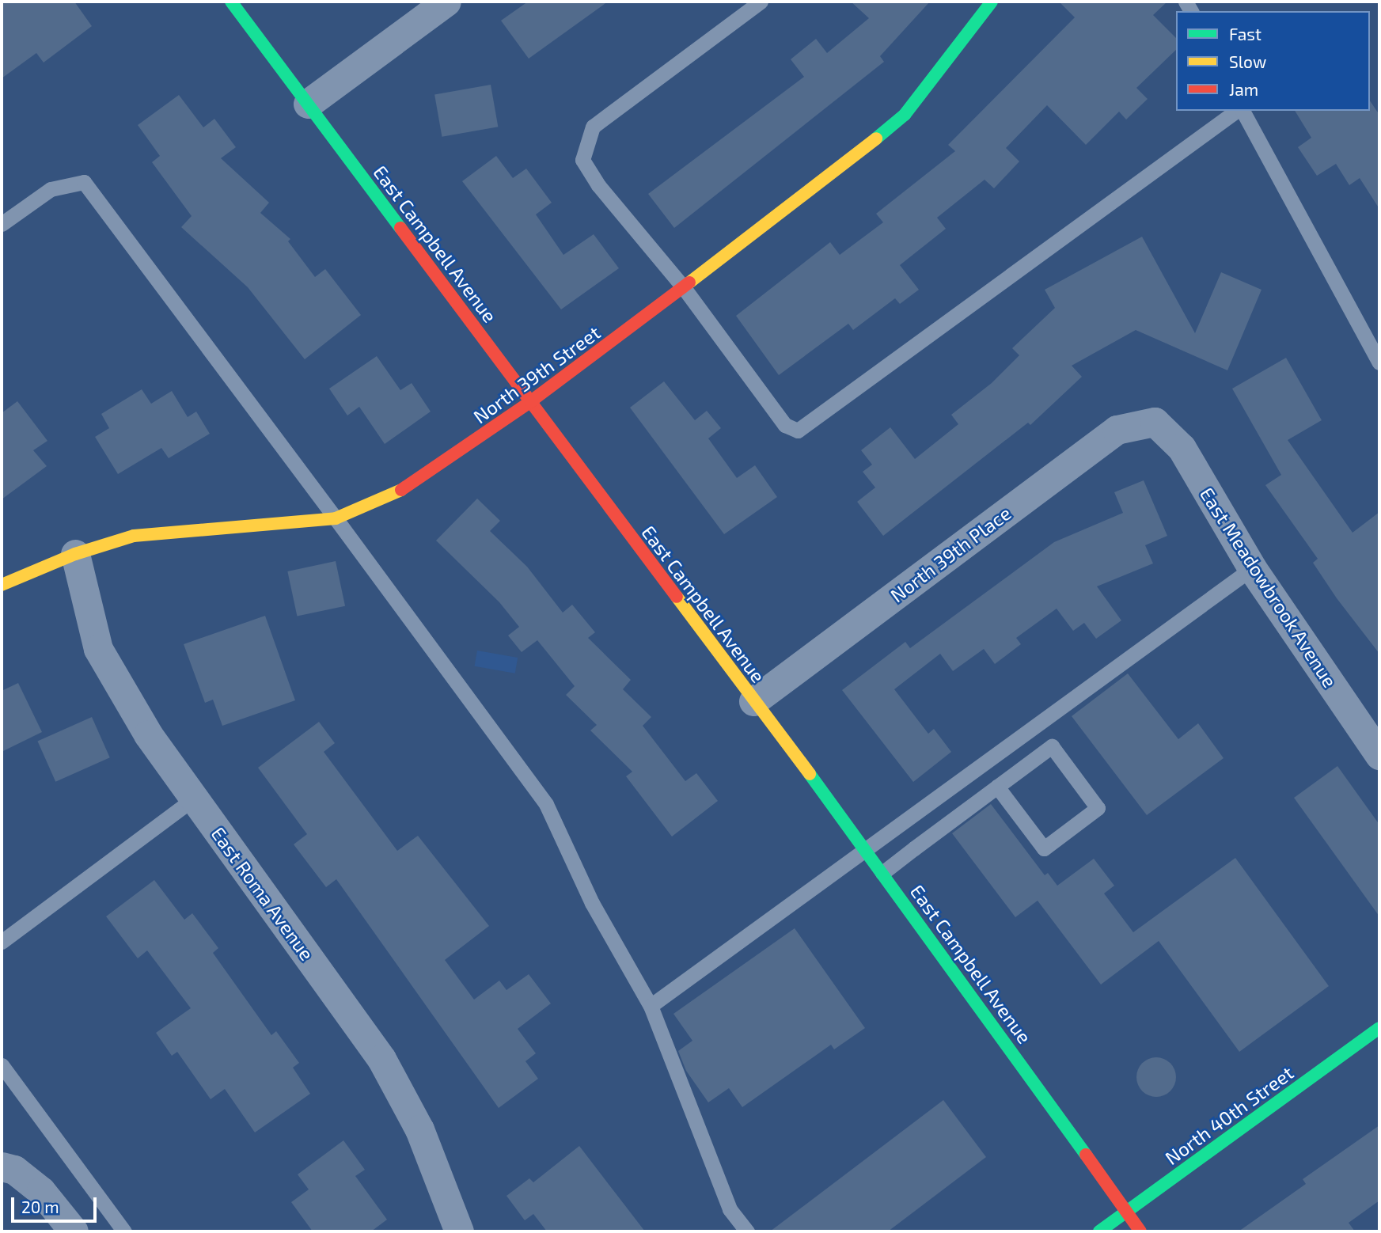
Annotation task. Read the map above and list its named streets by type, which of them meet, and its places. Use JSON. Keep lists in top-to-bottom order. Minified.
{"streets":{"street":["East Campbell Avenue","North 39th Street","North 39th Place","East Meadowbrook Avenue","East Roma Avenue","North 40th Street"]},"crossings":[["East Campbell Avenue","North 39th Street"],["East Campbell Avenue","North 39th Place"],["East Campbell Avenue","North 40th Street"],["North 39th Street","East Roma Avenue"],["North 39th Place","East Meadowbrook Avenue"]],"legend":["Fast","Slow","Jam"],"scale_bar":"20 m"}
